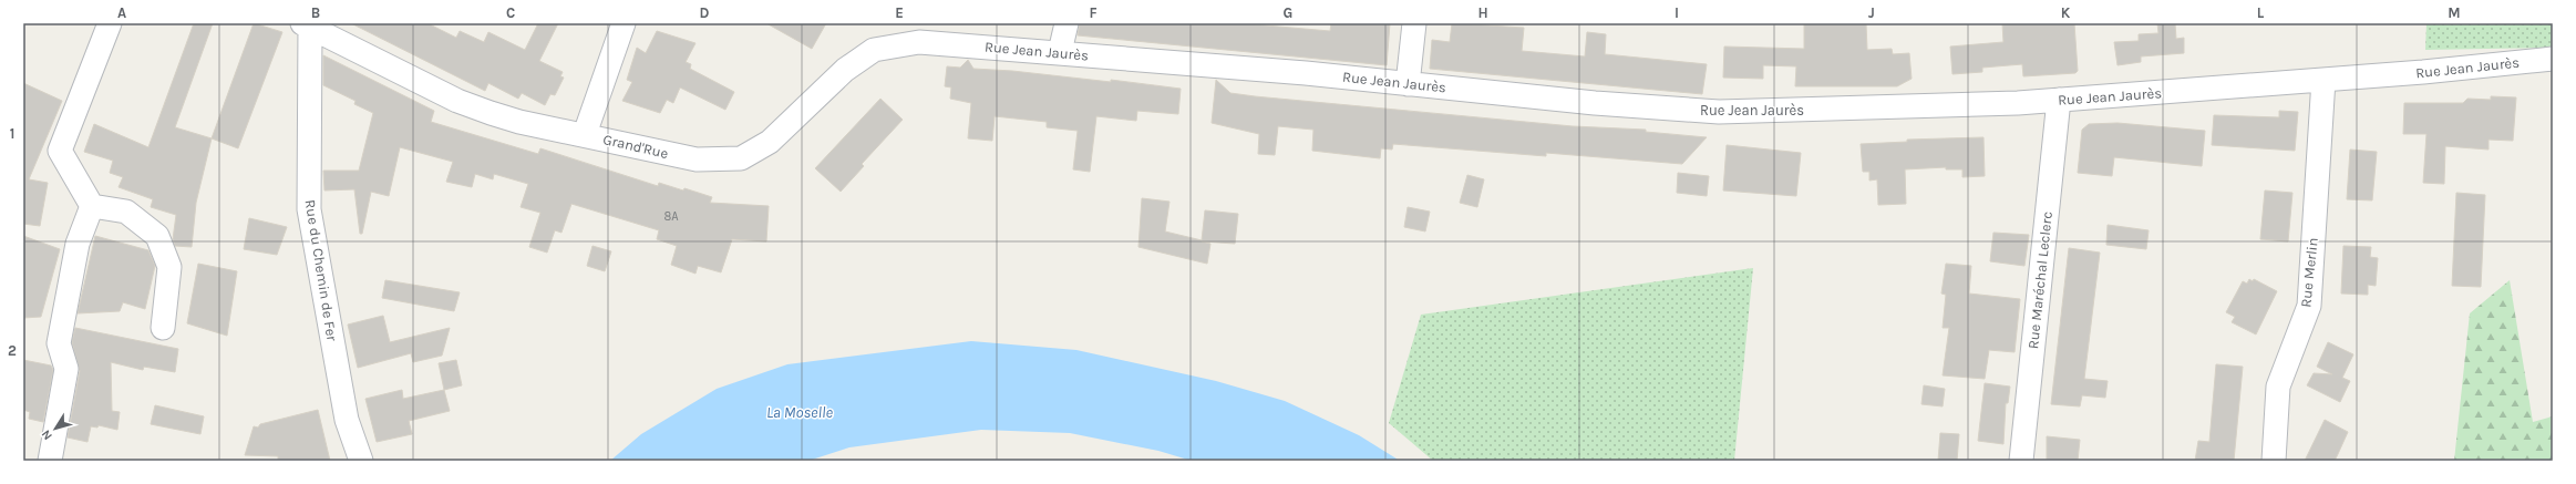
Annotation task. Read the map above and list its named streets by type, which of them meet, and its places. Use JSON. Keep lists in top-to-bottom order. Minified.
{"streets":{"street":["Rue Jean Jaurès","Grand'Rue","Rue du Chemin de Fer","Rue Merlin","Rue Maréchal Leclerc"]},"crossings":[["Rue Jean Jaurès","Grand'Rue"],["Rue Jean Jaurès","Rue Merlin"],["Rue Jean Jaurès","Rue Maréchal Leclerc"],["Grand'Rue","Rue du Chemin de Fer"]],"water":["La Moselle"],"house_numbers":["8A"],"north":"bottom left","grid":{"columns":["A","B","C","D","E","F","G","H","I","J","K","L","M"],"rows":["1","2"]}}
